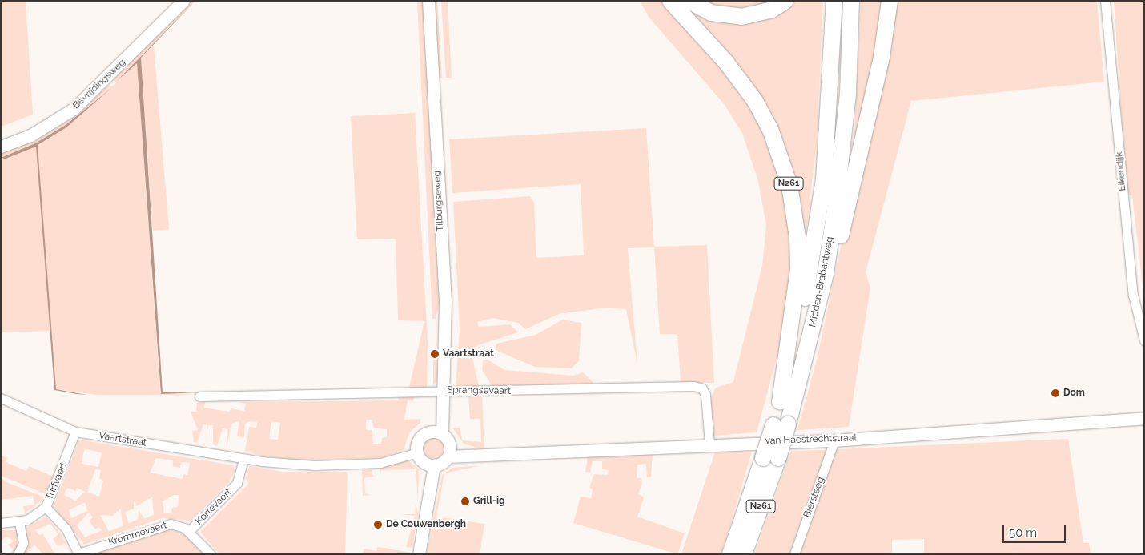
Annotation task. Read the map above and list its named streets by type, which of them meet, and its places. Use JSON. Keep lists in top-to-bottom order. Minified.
{"streets":{"highway":["N261","Midden-Brabantweg"],"street":["Bevrijdingsweg","Eikendijk","Tilburgseweg","Sprangsevaart","Vaartstraat","van Haestrechtstraat","Turfvaert","Biersteeg","Kortevaert","Krommevaert"]},"crossings":[["N261","Midden-Brabantweg"],["Tilburgseweg","Sprangsevaart"],["Sprangsevaart","van Haestrechtstraat"],["Vaartstraat","Turfvaert"],["Vaartstraat","Kortevaert"],["van Haestrechtstraat","Biersteeg"],["Kortevaert","Krommevaert"]],"places":["Vaartstraat","Dom","Grill-ig","De Couwenbergh"],"scale_bar":"50 m"}
